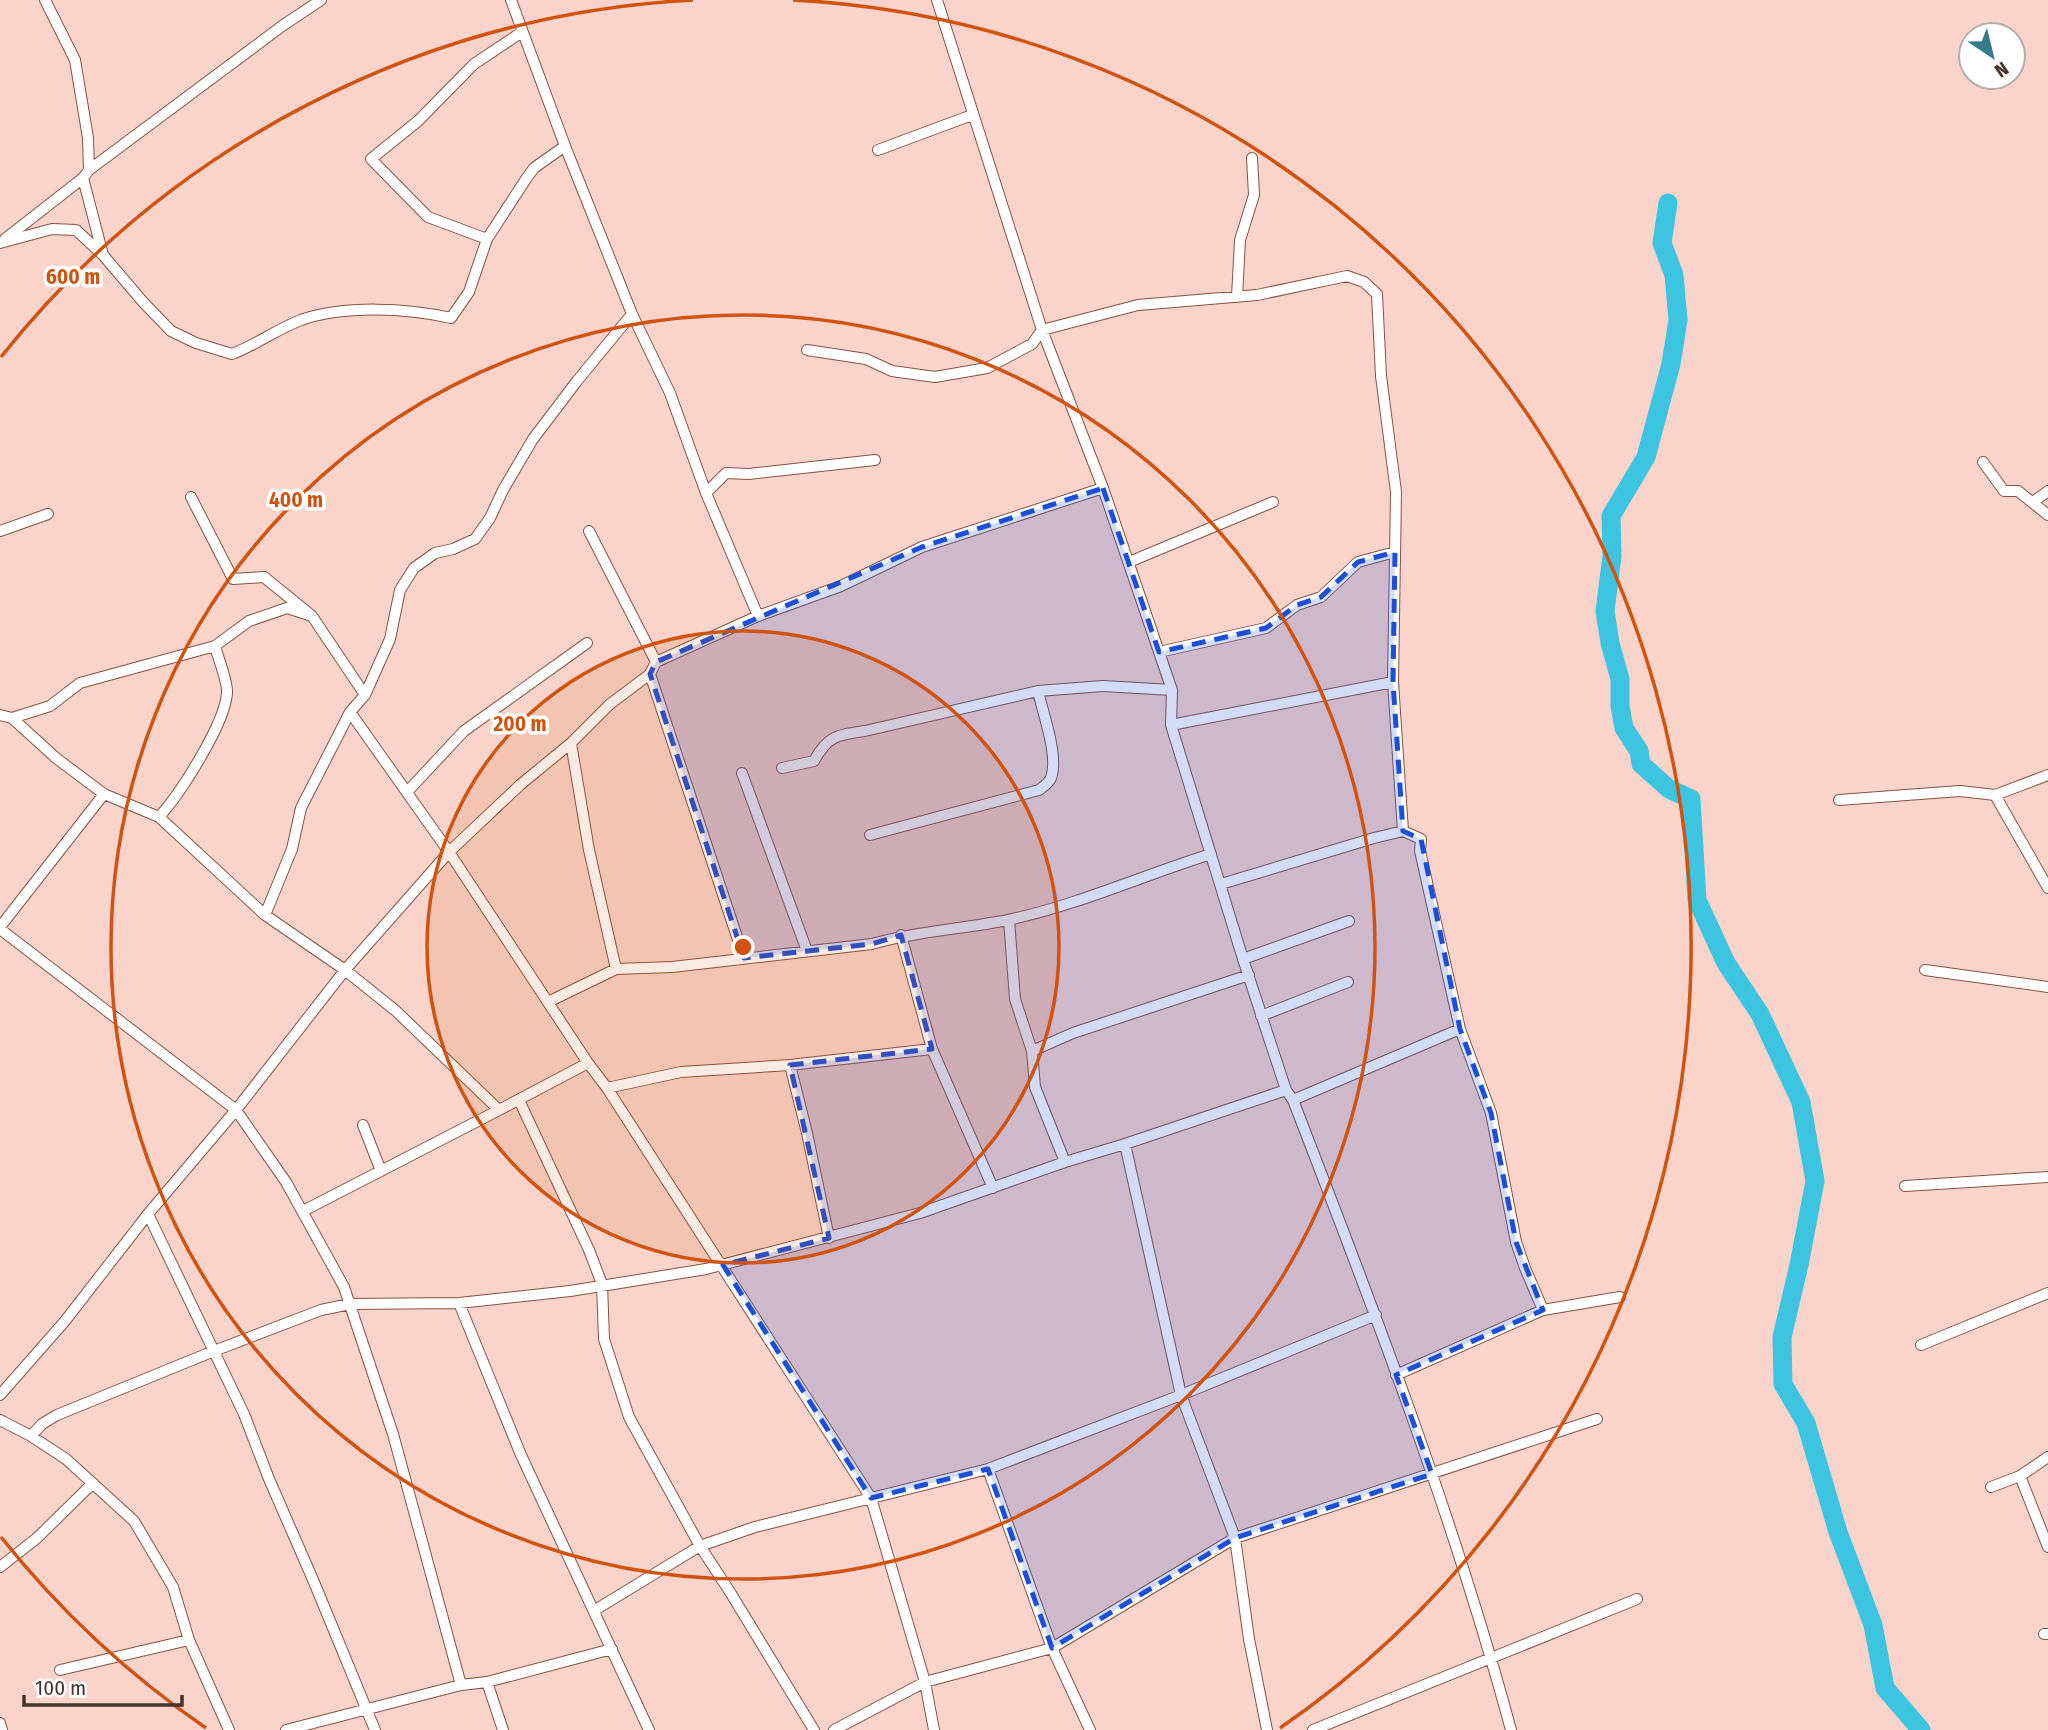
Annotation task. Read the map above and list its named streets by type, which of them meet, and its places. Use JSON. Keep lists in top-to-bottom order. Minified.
{"scale_bar":"100 m","north":"bottom right","rings":["600 m","400 m","200 m"]}
